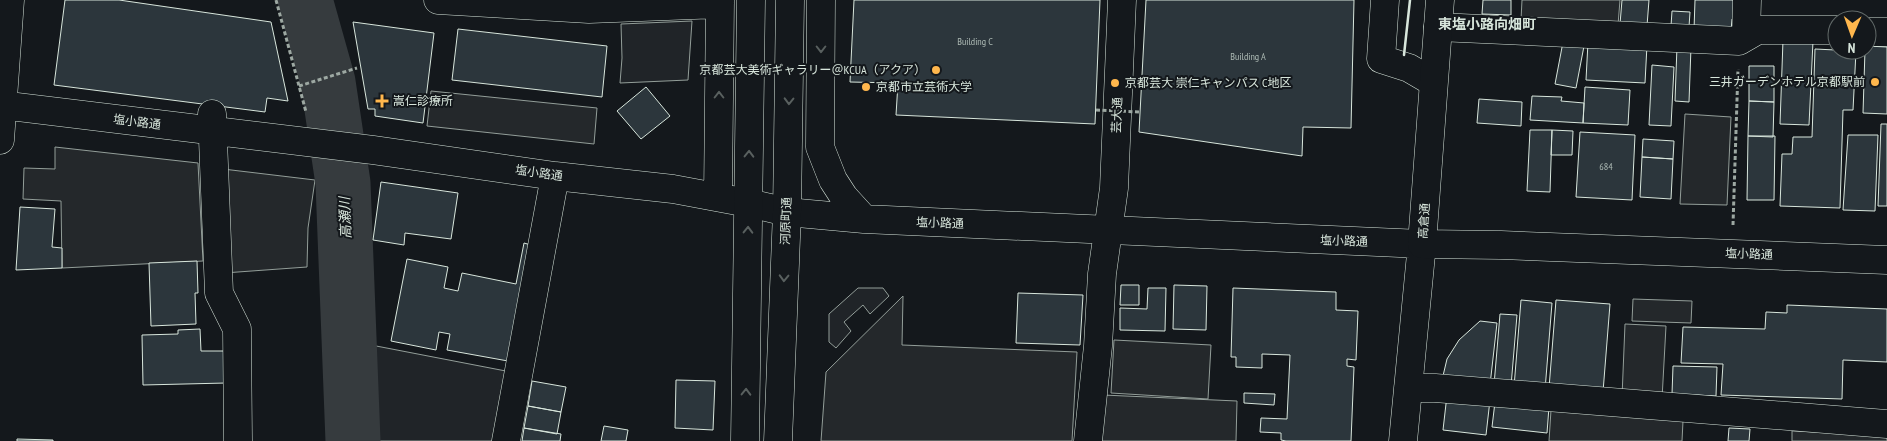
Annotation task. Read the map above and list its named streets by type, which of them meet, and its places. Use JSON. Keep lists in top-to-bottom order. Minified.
{"streets":{"main road":["芸大通","塩小路通","河原町通","高倉通"]},"crossings":[["芸大通","塩小路通"],["塩小路通","河原町通"],["塩小路通","高倉通"]],"districts":["東塩小路向畑町"],"water":["高瀬川"],"places":{"other":["京都芸大美術ギャラリー＠KCUA（アクア）","三井ガーデンホテル京都駅前","京都芸大 崇仁キャンパス C地区","京都市立芸術大学"],"health":["嵩仁診療所"]},"house_numbers":["Building C","Building A","684"],"north":"bottom"}
